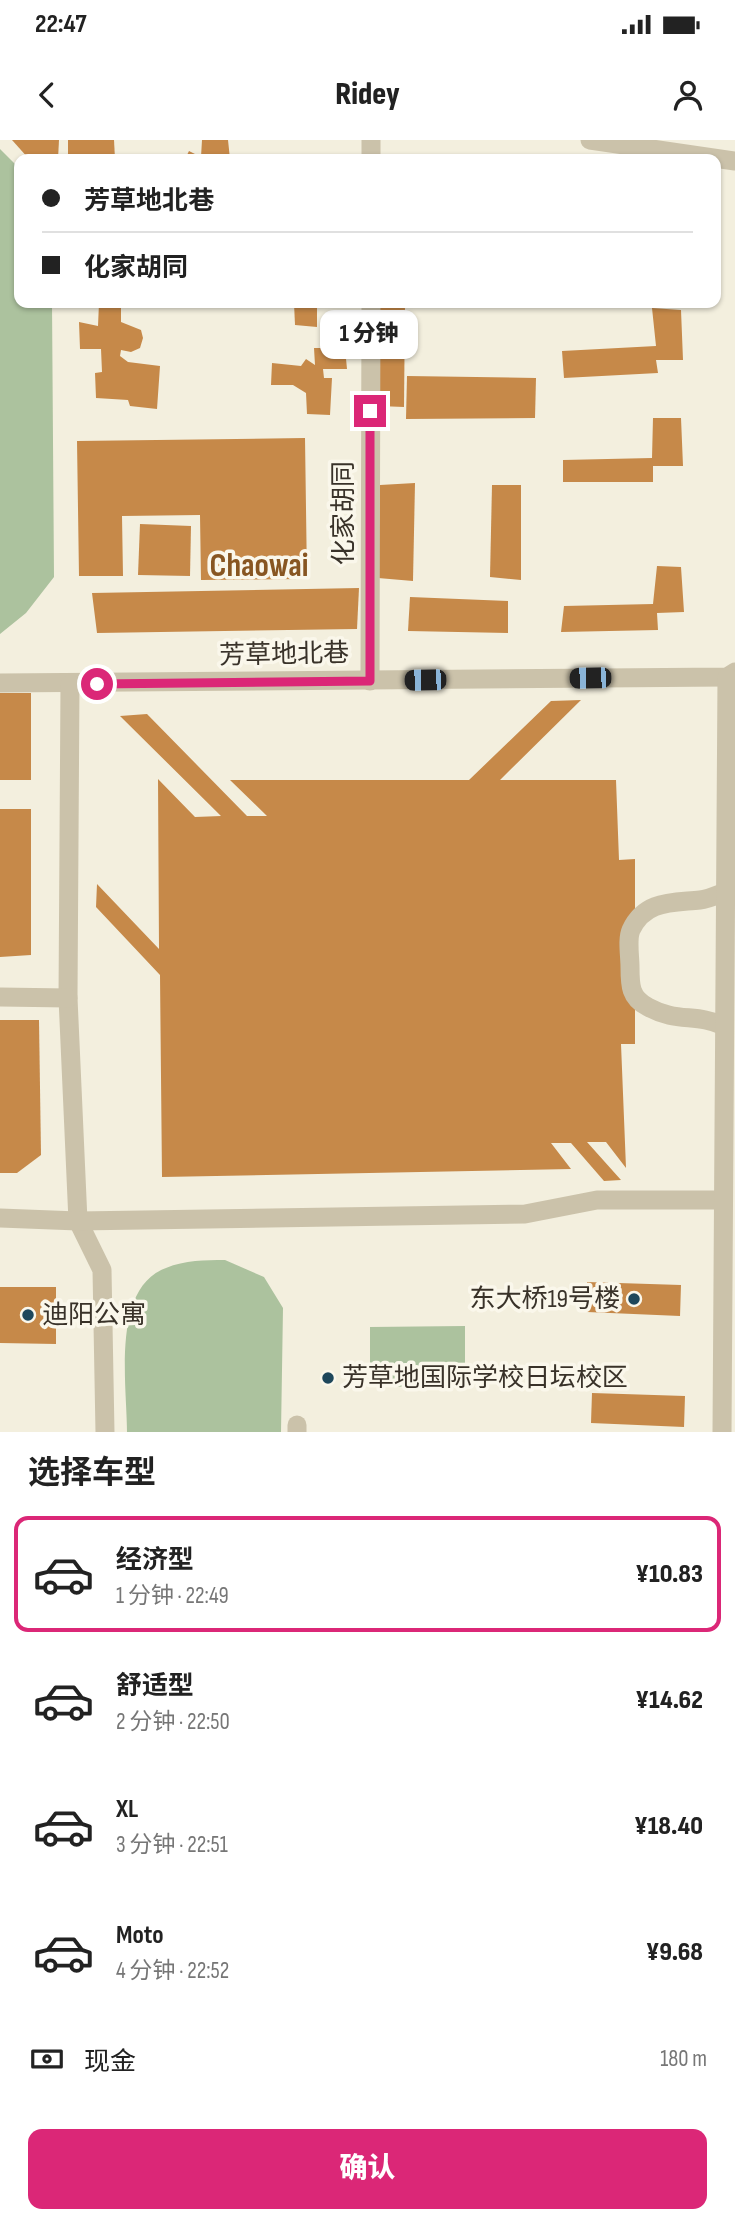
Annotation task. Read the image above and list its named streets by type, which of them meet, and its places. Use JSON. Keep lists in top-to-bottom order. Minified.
{"streets":{"street":["化家胡同","芳草地北巷"]},"crossings":[["化家胡同","芳草地北巷"]],"districts":["Chaowai"],"places":["东大桥19号楼","迪阳公寓","芳草地国际学校日坛校区"],"page":{"status":"22:47","header":"Ridey","banner":["芳草地北巷","化家胡同"],"bubble":"1 分钟","heading":"选择车型","list":[{"name":"经济型","note":"1 分钟 · 22:49","value":"¥10.83"},{"name":"舒适型","note":"2 分钟 · 22:50","value":"¥14.62"},{"name":"XL","note":"3 分钟 · 22:51","value":"¥18.40"},{"name":"Moto","note":"4 分钟 · 22:52","value":"¥9.68"}],"pay":["现金","180 m"],"buttons":"确认"}}
